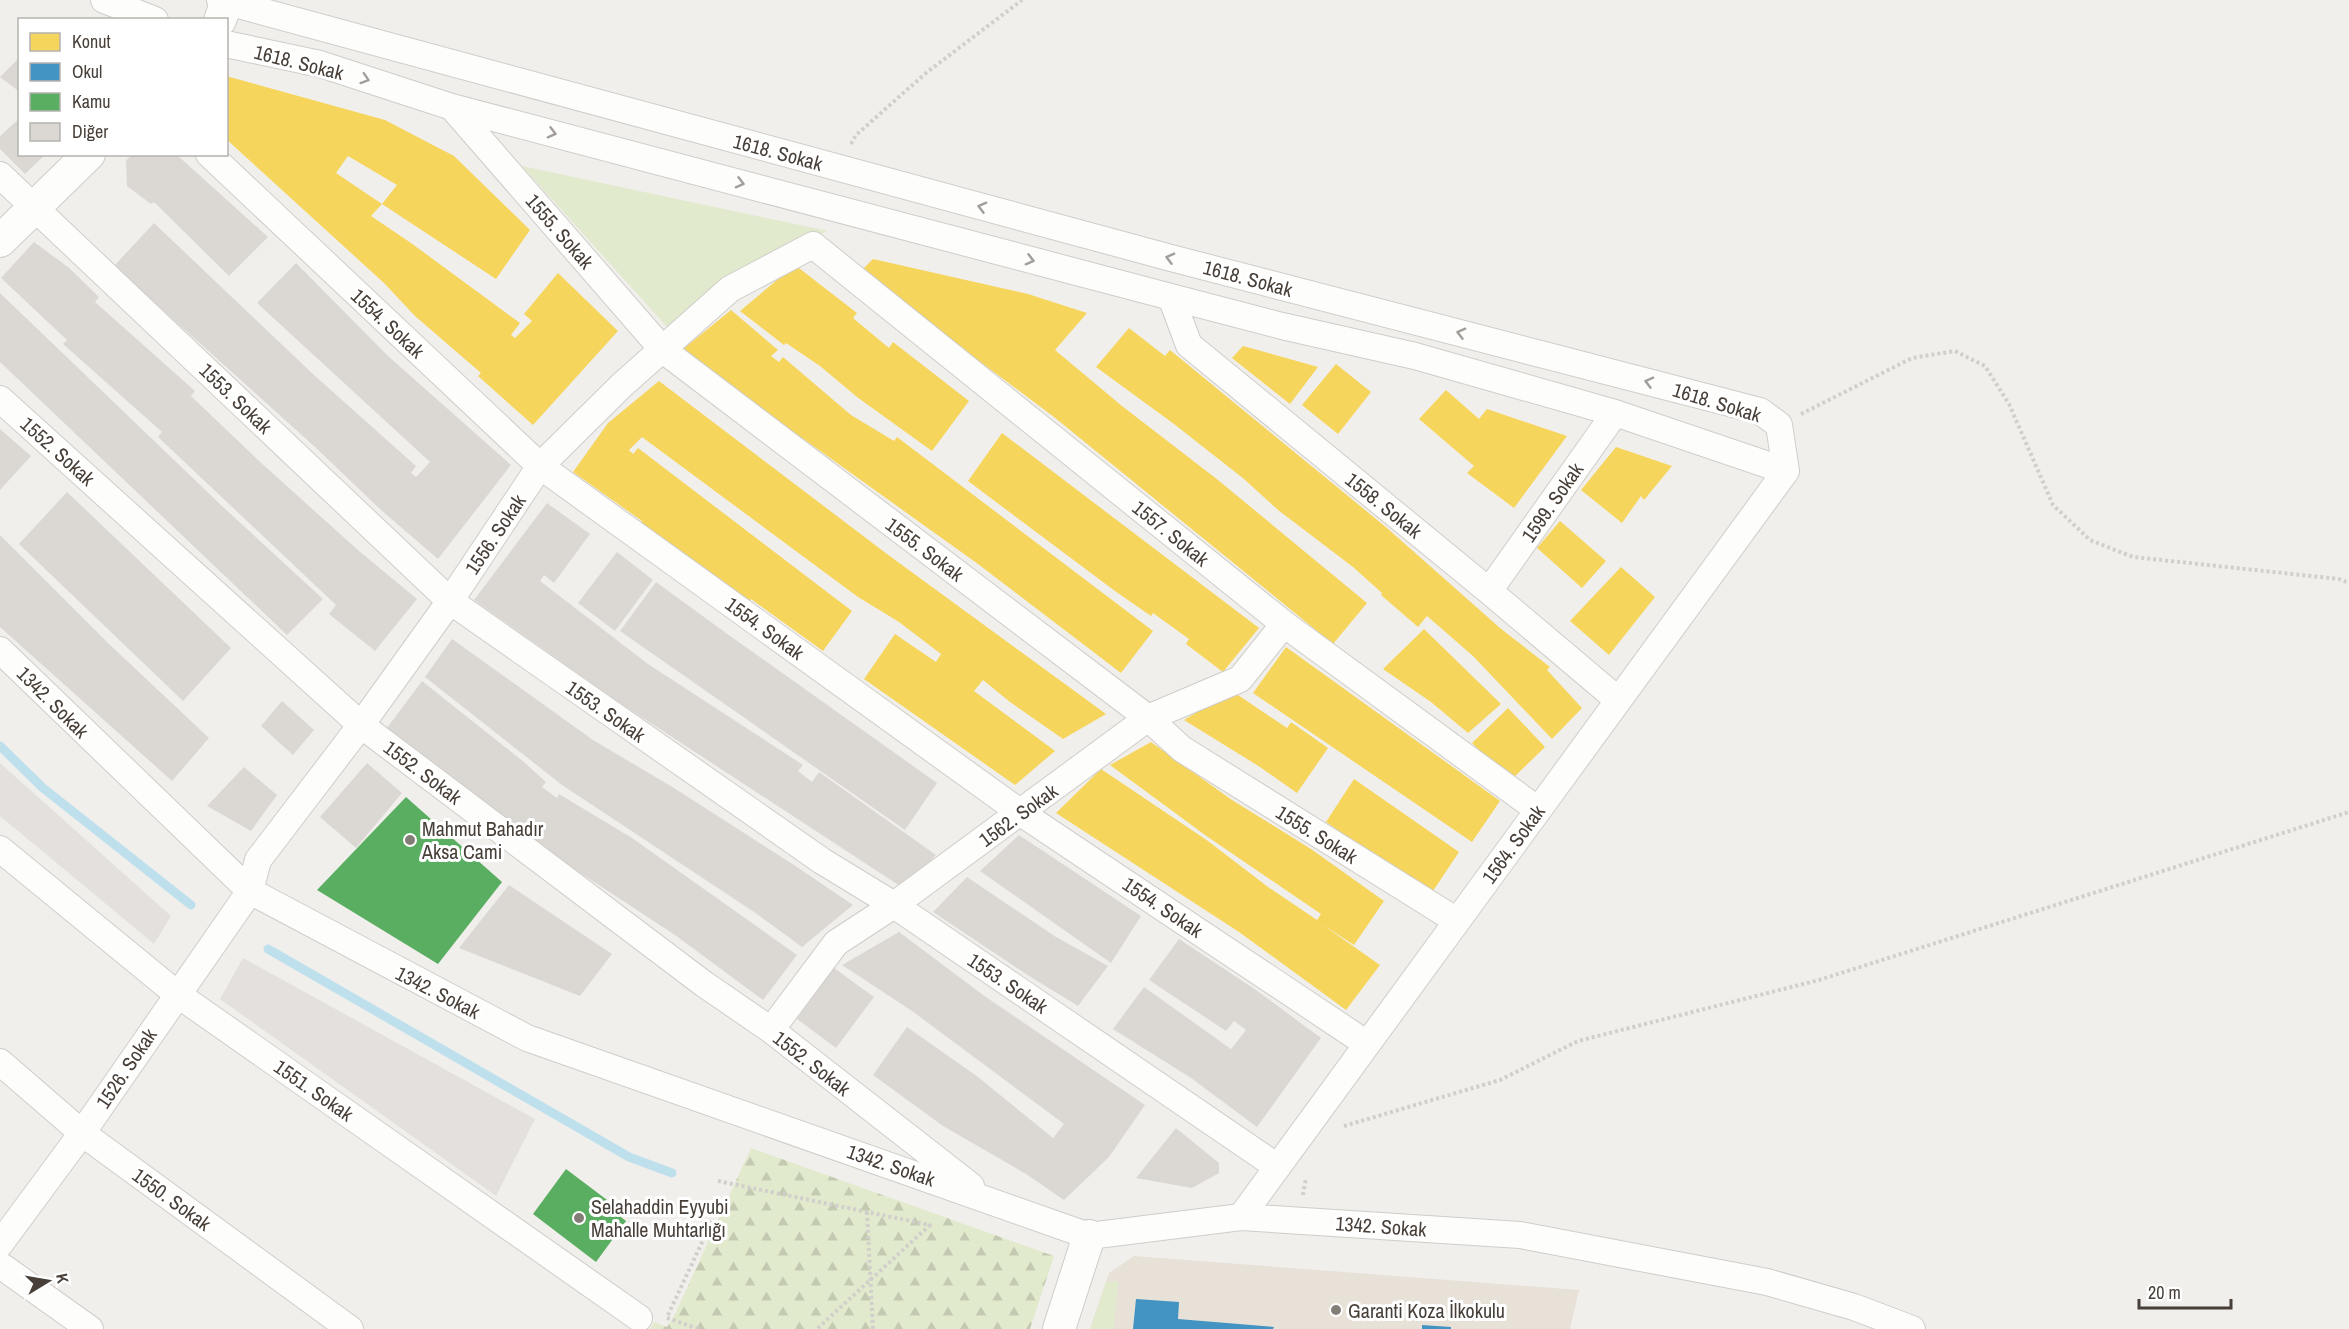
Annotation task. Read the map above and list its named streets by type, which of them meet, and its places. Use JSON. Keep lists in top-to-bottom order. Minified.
{"streets":{"street":["1618. Sokak","1555. Sokak","1554. Sokak","1553. Sokak","1552. Sokak","1599. Sokak","1558. Sokak","1557. Sokak","1556. Sokak","1342. Sokak","1562. Sokak","1564. Sokak","1526. Sokak","1551. Sokak","1550. Sokak"]},"crossings":[["1618. Sokak","1555. Sokak"],["1618. Sokak","1599. Sokak"],["1618. Sokak","1558. Sokak"],["1618. Sokak","1564. Sokak"],["1555. Sokak","1556. Sokak"],["1555. Sokak","1562. Sokak"],["1555. Sokak","1564. Sokak"],["1554. Sokak","1556. Sokak"],["1554. Sokak","1562. Sokak"],["1554. Sokak","1564. Sokak"],["1553. Sokak","1556. Sokak"],["1553. Sokak","1562. Sokak"],["1553. Sokak","1564. Sokak"],["1552. Sokak","1556. Sokak"],["1552. Sokak","1342. Sokak"],["1552. Sokak","1562. Sokak"],["1599. Sokak","1558. Sokak"],["1558. Sokak","1564. Sokak"],["1557. Sokak","1556. Sokak"],["1557. Sokak","1562. Sokak"],["1557. Sokak","1564. Sokak"],["1556. Sokak","1342. Sokak"],["1556. Sokak","1526. Sokak"],["1342. Sokak","1564. Sokak"],["1342. Sokak","1526. Sokak"],["1526. Sokak","1551. Sokak"],["1526. Sokak","1550. Sokak"]],"places":["Mahmut Bahadır Aksa Cami","Selahaddin Eyyubi Mahalle Muhtarlığı","Garanti Koza İlkokulu"],"legend":["Konut","Okul","Kamu","Diğer"],"scale_bar":"20 m","north":"right"}
